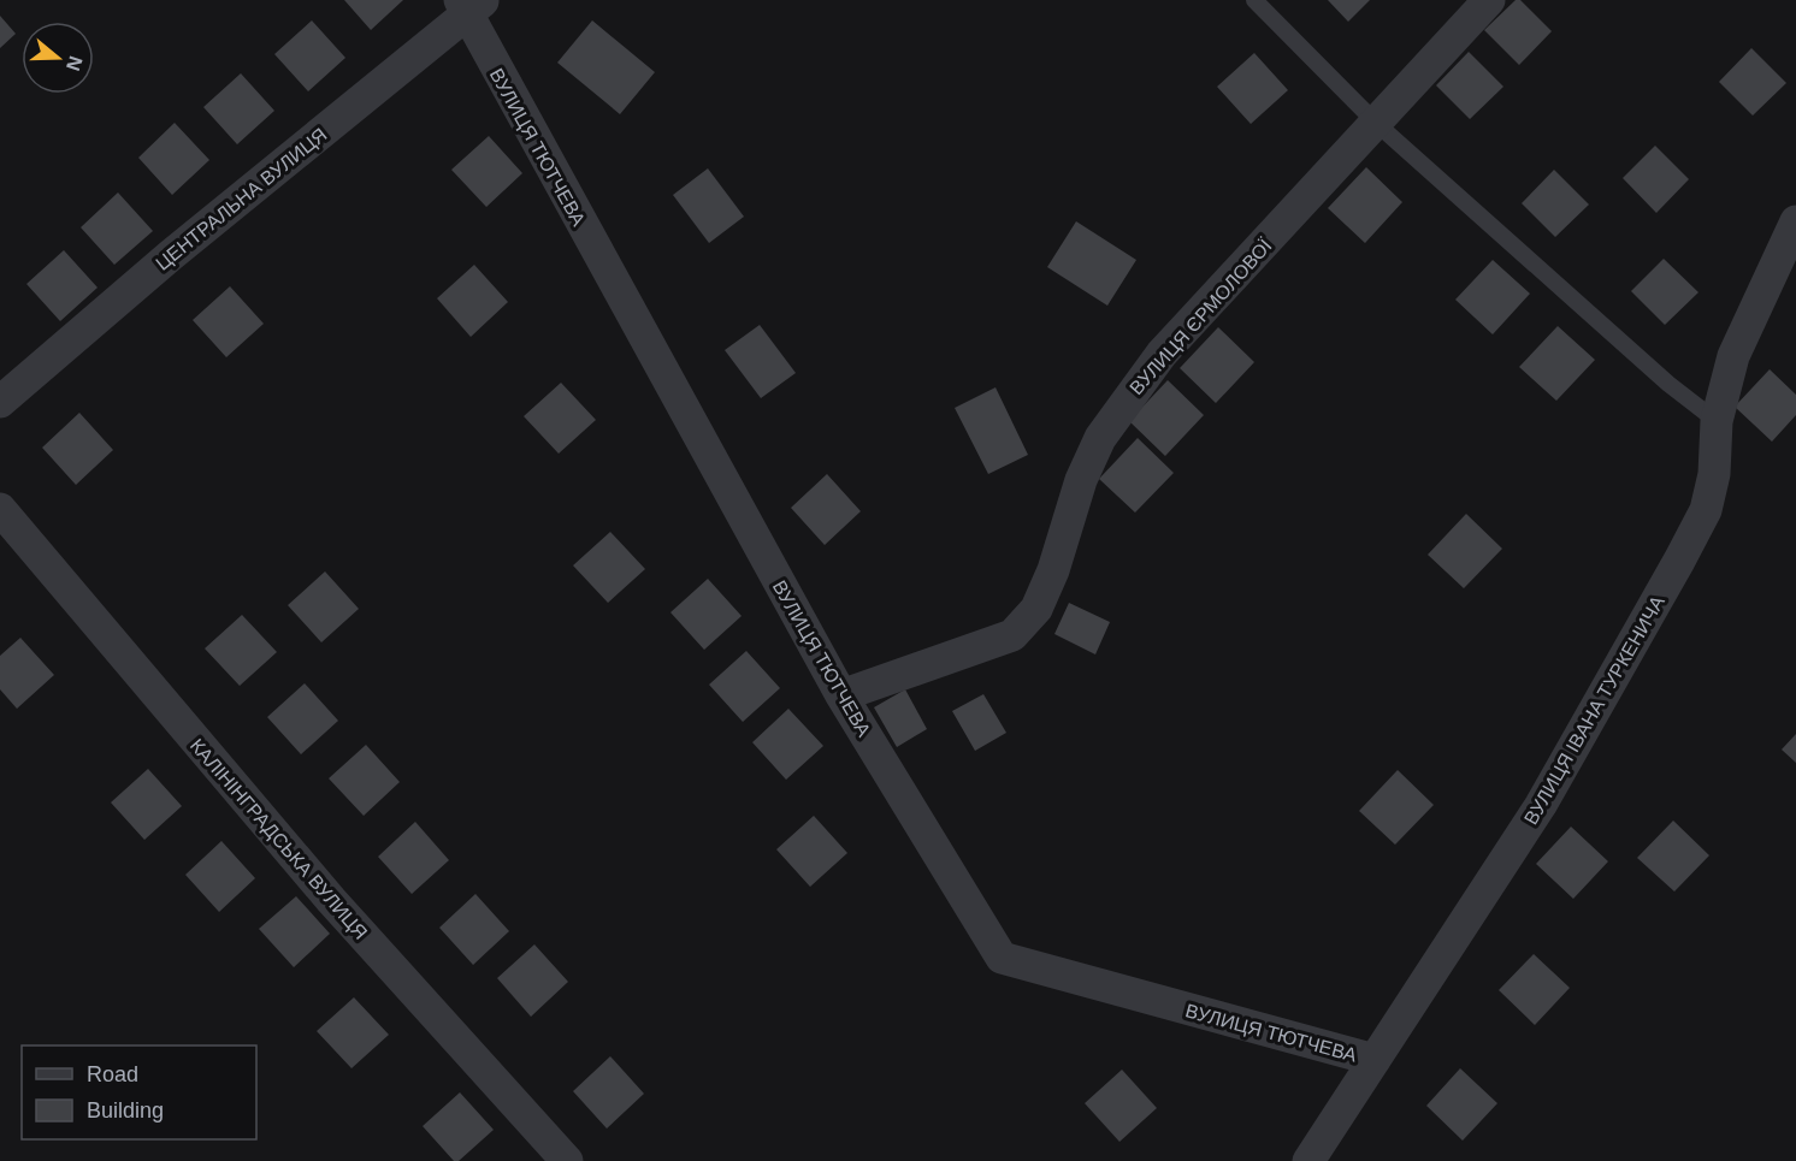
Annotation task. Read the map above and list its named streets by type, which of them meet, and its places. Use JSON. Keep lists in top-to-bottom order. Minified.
{"streets":{"street":["ВУЛИЦЯ ТЮТЧЕВА","ЦЕНТРАЛЬНА ВУЛИЦЯ","ВУЛИЦЯ ЄРМОЛОВОЇ","ВУЛИЦЯ ІВАНА ТУРКЕНИЧА","КАЛІНІНГРАДСЬКА ВУЛИЦЯ"]},"crossings":[["ВУЛИЦЯ ТЮТЧЕВА","ЦЕНТРАЛЬНА ВУЛИЦЯ"],["ВУЛИЦЯ ТЮТЧЕВА","ВУЛИЦЯ ЄРМОЛОВОЇ"],["ВУЛИЦЯ ТЮТЧЕВА","ВУЛИЦЯ ІВАНА ТУРКЕНИЧА"]],"legend":["Road","Building"],"north":"right"}
